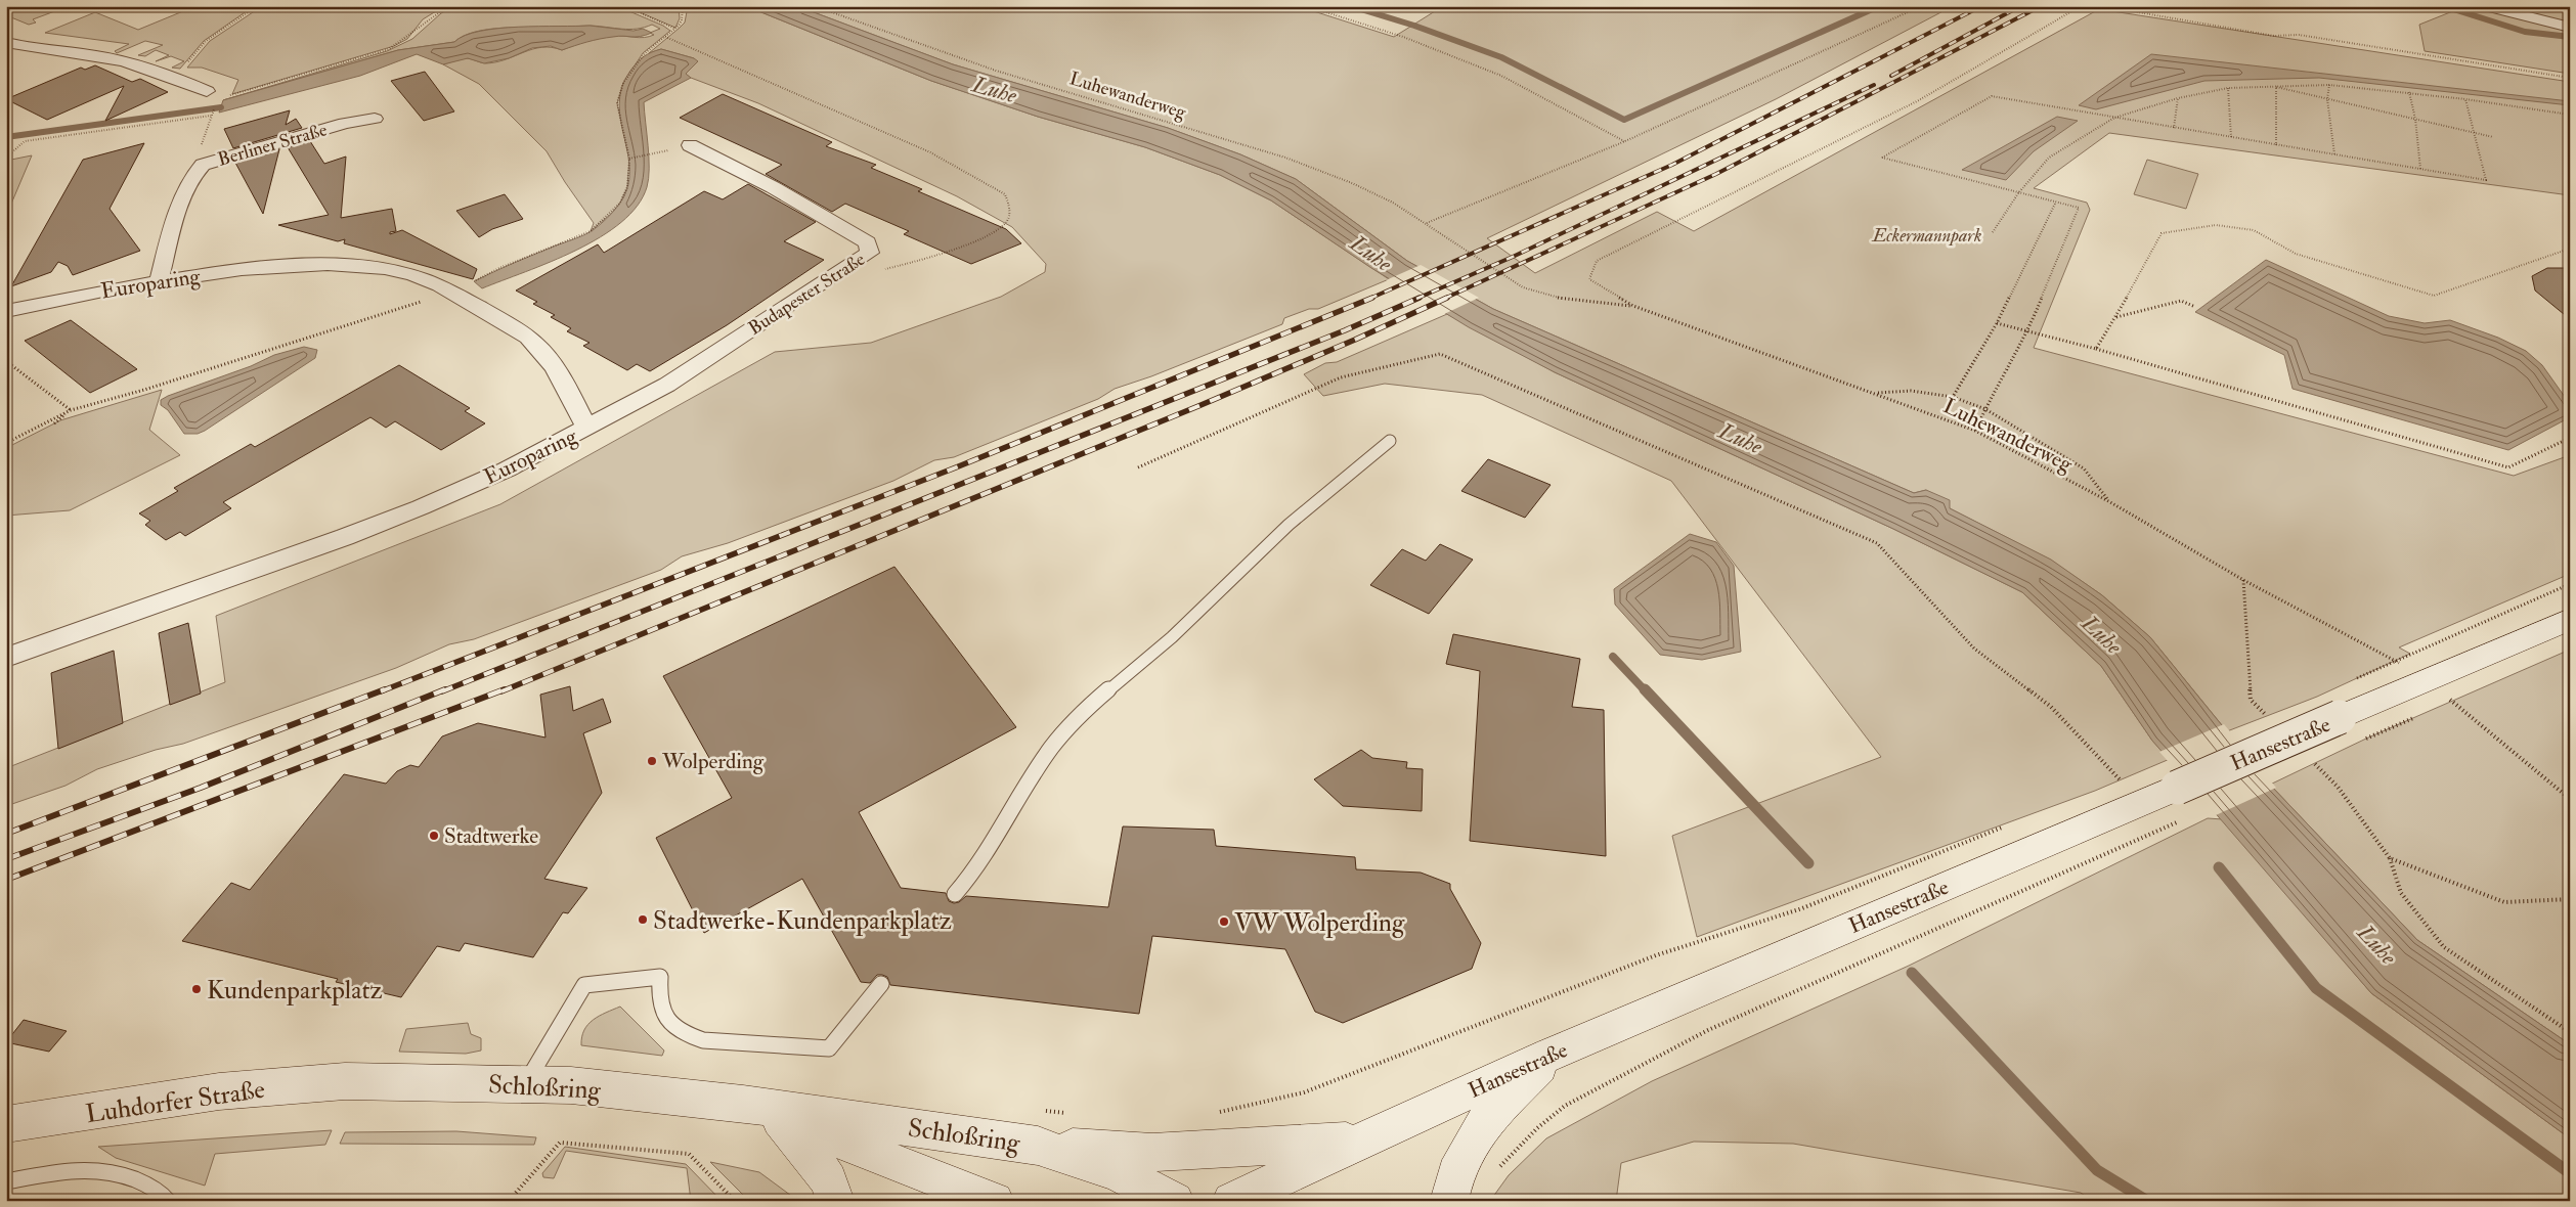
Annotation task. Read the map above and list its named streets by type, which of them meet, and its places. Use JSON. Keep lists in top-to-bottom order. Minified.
{"streets":{"main road":["Hansestraße","Schloßring","Luhdorfer Straße"],"street":["Berliner Straße","Europaring","Budapester Straße"],"path":["Luhewanderweg"]},"crossings":[["Berliner Straße","Europaring"],["Europaring","Budapester Straße"],["Schloßring","Luhdorfer Straße"]],"water":["Luhe"],"parks":["Eckermannpark"],"places":["Wolperding","Stadtwerke","Stadtwerke-Kundenparkplatz","VW Wolperding","Kundenparkplatz"]}
